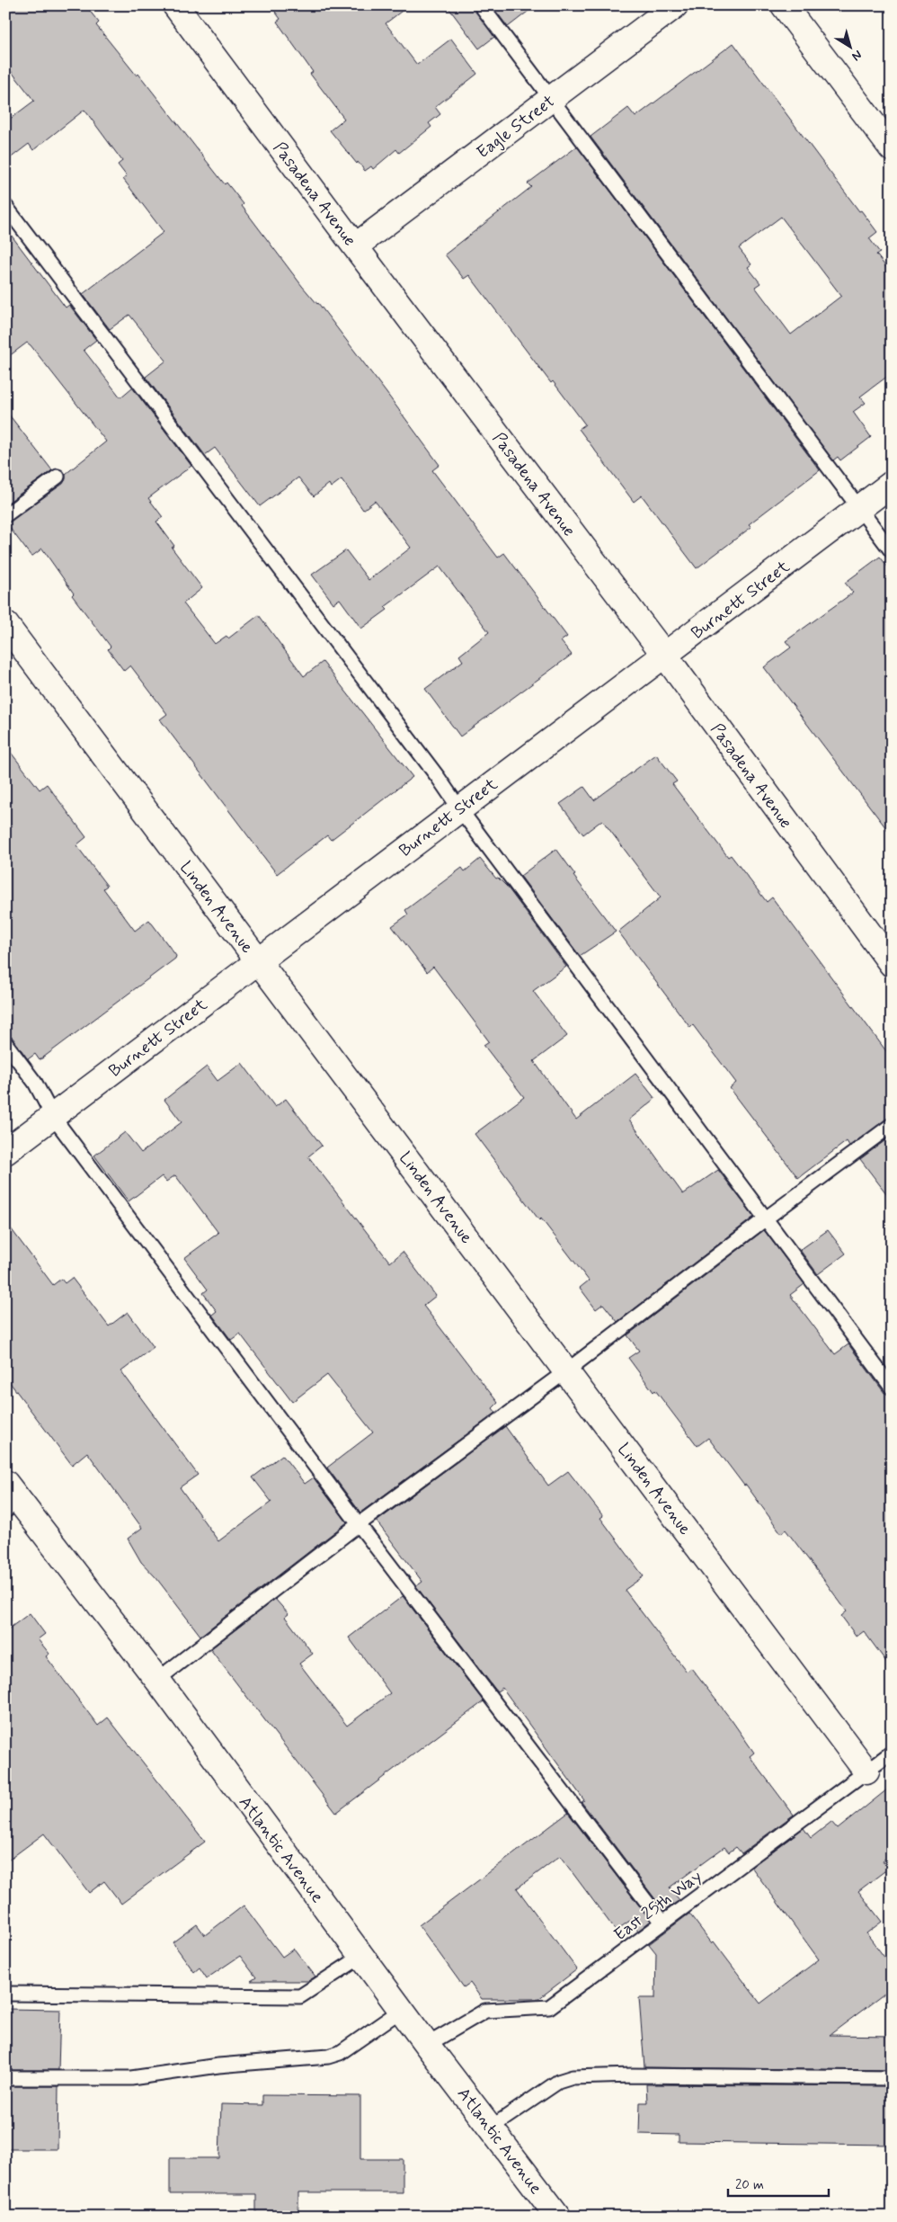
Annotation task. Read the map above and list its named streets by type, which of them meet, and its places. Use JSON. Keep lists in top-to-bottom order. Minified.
{"streets":{"street":["Eagle Street","Pasadena Avenue","Burnett Street","Linden Avenue","Atlantic Avenue"],"lane":["East 25th Way"]},"crossings":[["Eagle Street","Pasadena Avenue"],["Pasadena Avenue","Burnett Street"],["Burnett Street","Linden Avenue"],["Linden Avenue","East 25th Way"],["Atlantic Avenue","East 25th Way"]],"scale_bar":"20 m","north":"bottom right"}
